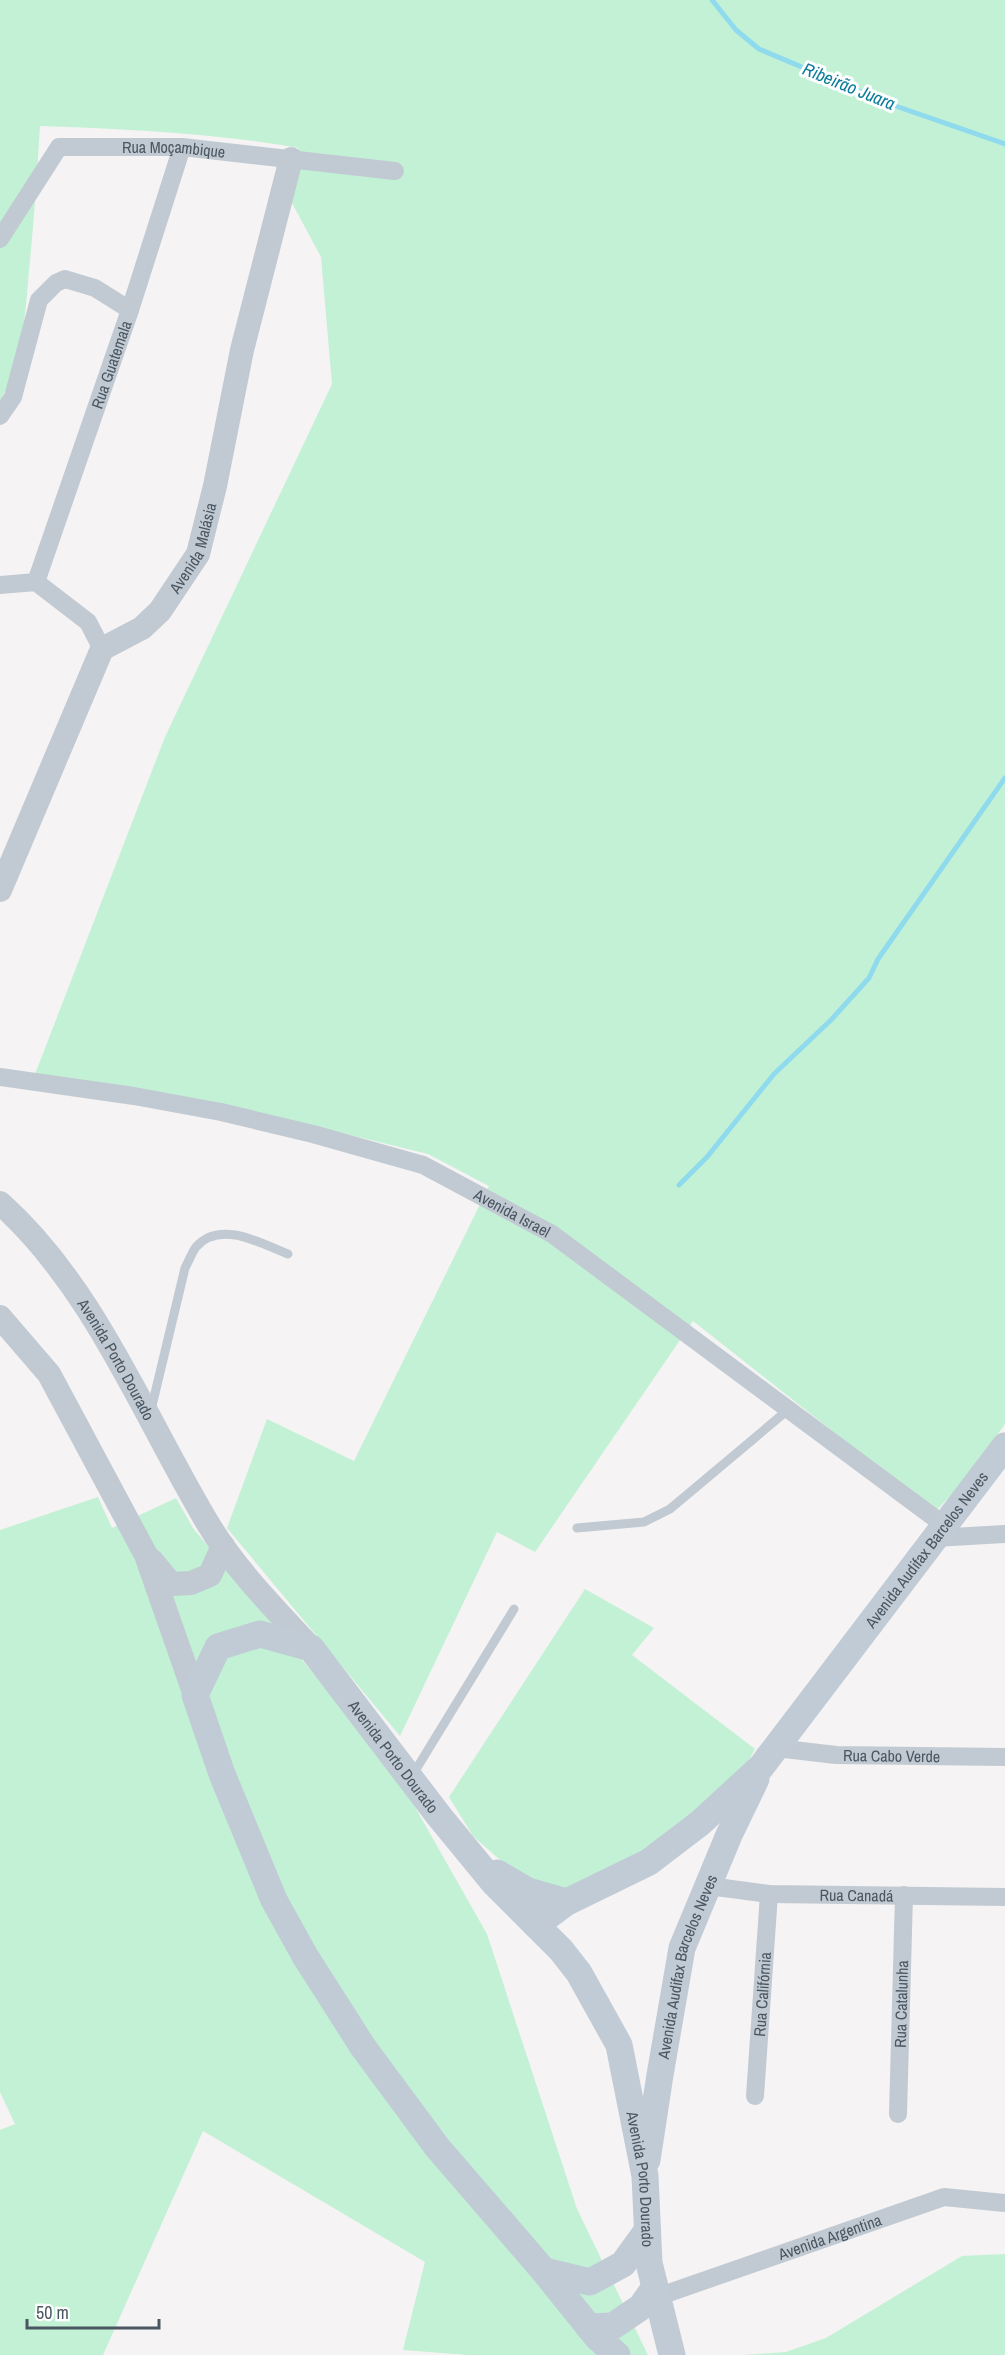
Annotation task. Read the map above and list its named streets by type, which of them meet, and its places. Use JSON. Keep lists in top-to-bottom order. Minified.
{"streets":{"main road":["Avenida Porto Dourado","Avenida Audifax Barcelos Neves"],"street":["Rua Moçambique","Rua Guatemala","Avenida Malásia","Avenida Israel","Rua Cabo Verde","Rua Canadá","Rua Califórnia","Rua Catalunha","Avenida Argentina"]},"crossings":[["Rua Moçambique","Rua Guatemala"],["Rua Moçambique","Avenida Malásia"],["Avenida Israel","Avenida Audifax Barcelos Neves"],["Avenida Porto Dourado","Avenida Audifax Barcelos Neves"],["Avenida Porto Dourado","Avenida Argentina"],["Avenida Audifax Barcelos Neves","Rua Cabo Verde"],["Avenida Audifax Barcelos Neves","Rua Canadá"],["Rua Canadá","Rua Califórnia"],["Rua Canadá","Rua Catalunha"]],"water":["Ribeirão Juara"],"scale_bar":"50 m"}
